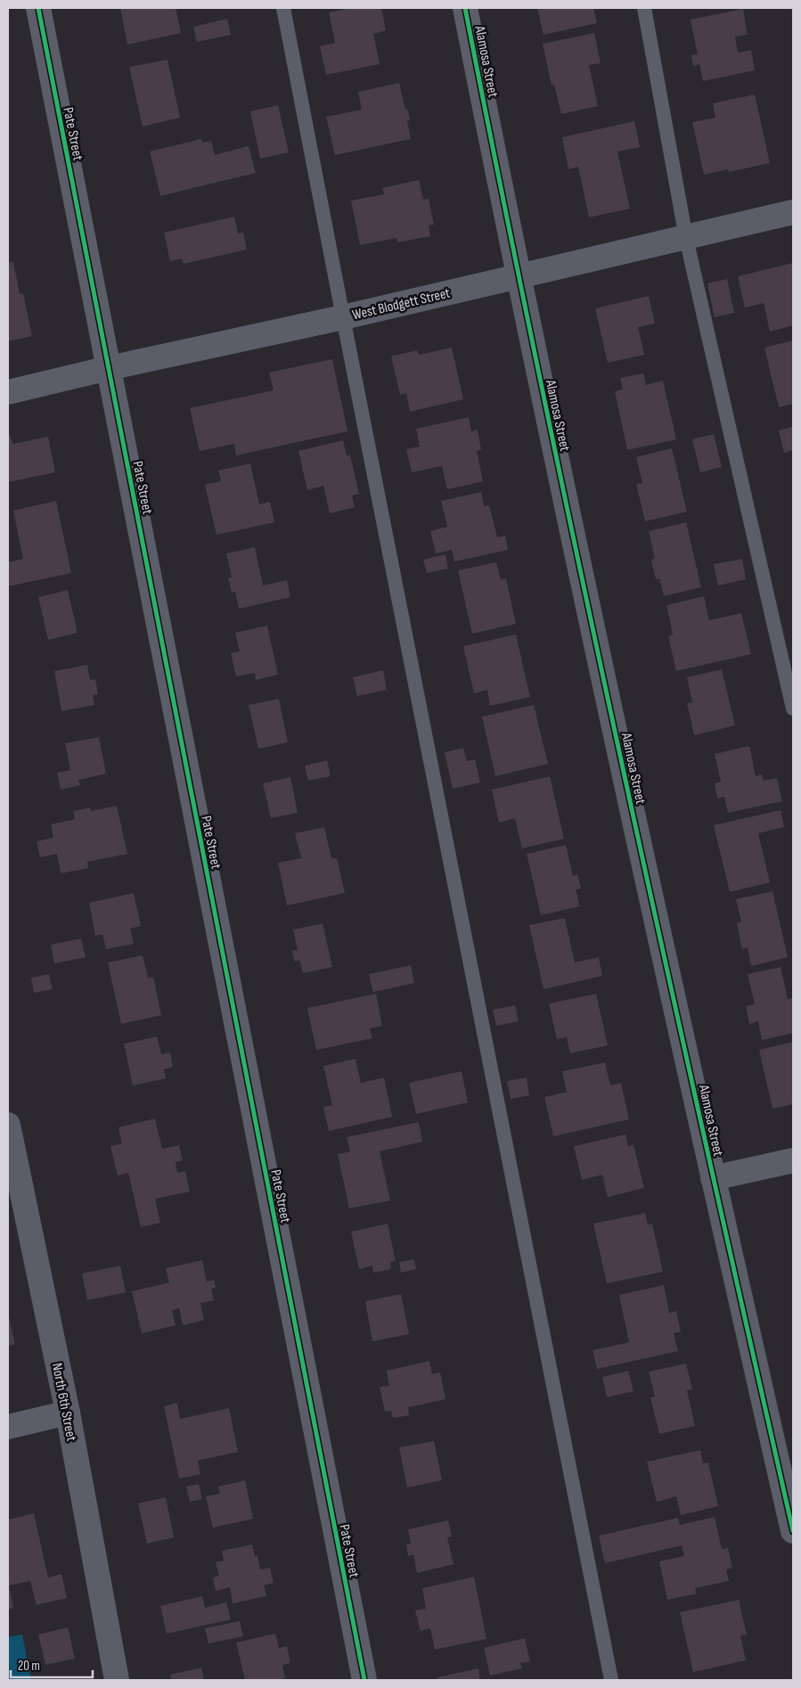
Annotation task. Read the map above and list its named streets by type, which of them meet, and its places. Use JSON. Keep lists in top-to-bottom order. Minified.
{"streets":{"street":["Alamosa Street","Pate Street","West Blodgett Street","North 6th Street"]},"crossings":[["Alamosa Street","West Blodgett Street"],["Pate Street","West Blodgett Street"]],"scale_bar":"20 m"}
